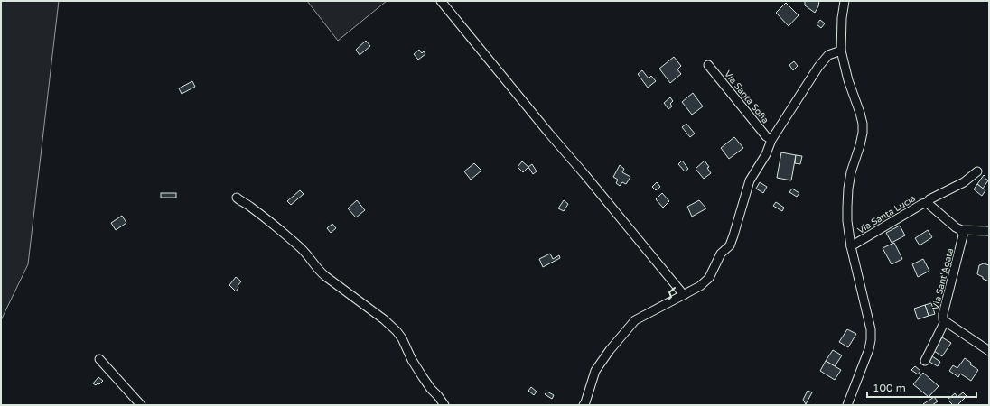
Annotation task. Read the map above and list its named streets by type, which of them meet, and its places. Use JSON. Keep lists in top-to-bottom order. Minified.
{"streets":{"street":["Via Santa Sofia","Via Santa Lucia","Via Sant'Agata"]},"crossings":[["Via Santa Lucia","Via Sant'Agata"]],"scale_bar":"100 m"}
